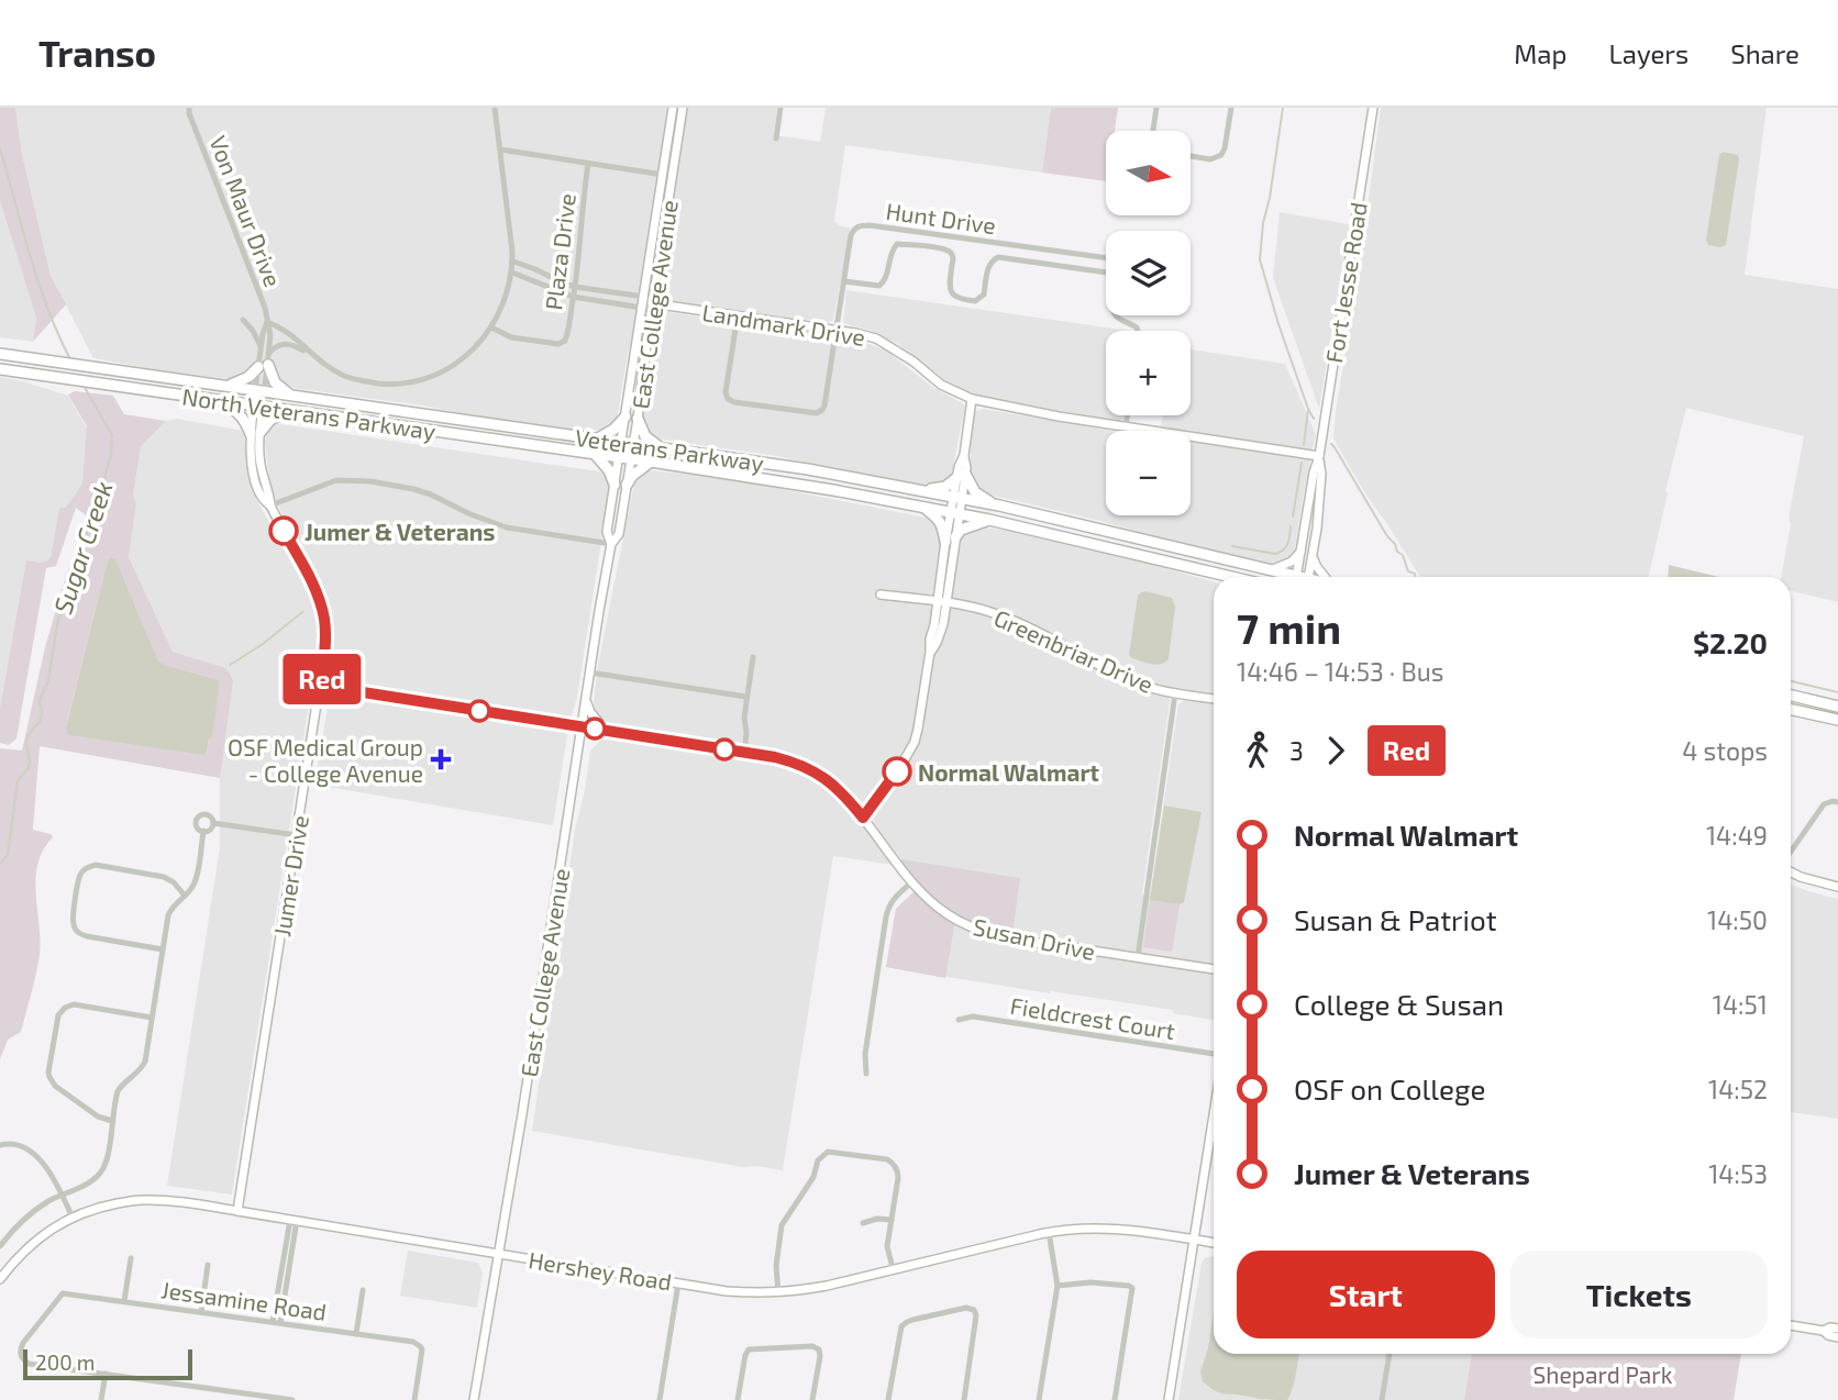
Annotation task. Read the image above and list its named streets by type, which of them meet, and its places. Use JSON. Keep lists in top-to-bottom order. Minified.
{"streets":{"highway":["North Veterans Parkway","Veterans Parkway"],"main road":["Fort Jesse Road","East College Avenue","Landmark Drive","Greenbriar Drive","Jumer Drive","Susan Drive","Hershey Road"],"street":["Von Maur Drive","Hunt Drive","Plaza Drive","Fieldcrest Court","Jessamine Road"]},"crossings":[["Von Maur Drive","Veterans Parkway"],["Von Maur Drive","Jumer Drive"],["Hunt Drive","Landmark Drive"],["Fort Jesse Road","Landmark Drive"],["East College Avenue","Landmark Drive"],["East College Avenue","North Veterans Parkway"],["East College Avenue","Veterans Parkway"],["East College Avenue","Susan Drive"],["East College Avenue","Hershey Road"],["North Veterans Parkway","Veterans Parkway"],["North Veterans Parkway","Jumer Drive"],["Veterans Parkway","Jumer Drive"],["Jumer Drive","Susan Drive"],["Jumer Drive","Hershey Road"]],"water":["Sugar Creek"],"parks":["Shepard Park"],"places":{"other":["Jumer & Veterans","Normal Walmart"],"health":["OSF Medical Group - College Avenue"]},"lines":["bus line Red"],"scale_bar":"200 m","north":"right","page":{"header":"Transo","nav":["Map","Layers","Share"],"on_map":"Red","map_buttons":["+","−"],"heading":["7 min","14:46 – 14:53 · Bus","$2.20"],"legs":["3","Red","4 stops"],"list":[{"name":"Normal Walmart","value":"14:49"},{"name":"Susan & Patriot","value":"14:50"},{"name":"College & Susan","value":"14:51"},{"name":"OSF on College","value":"14:52"},{"name":"Jumer & Veterans","value":"14:53"}],"buttons":["Start","Tickets"],"scale":"200 m"}}
